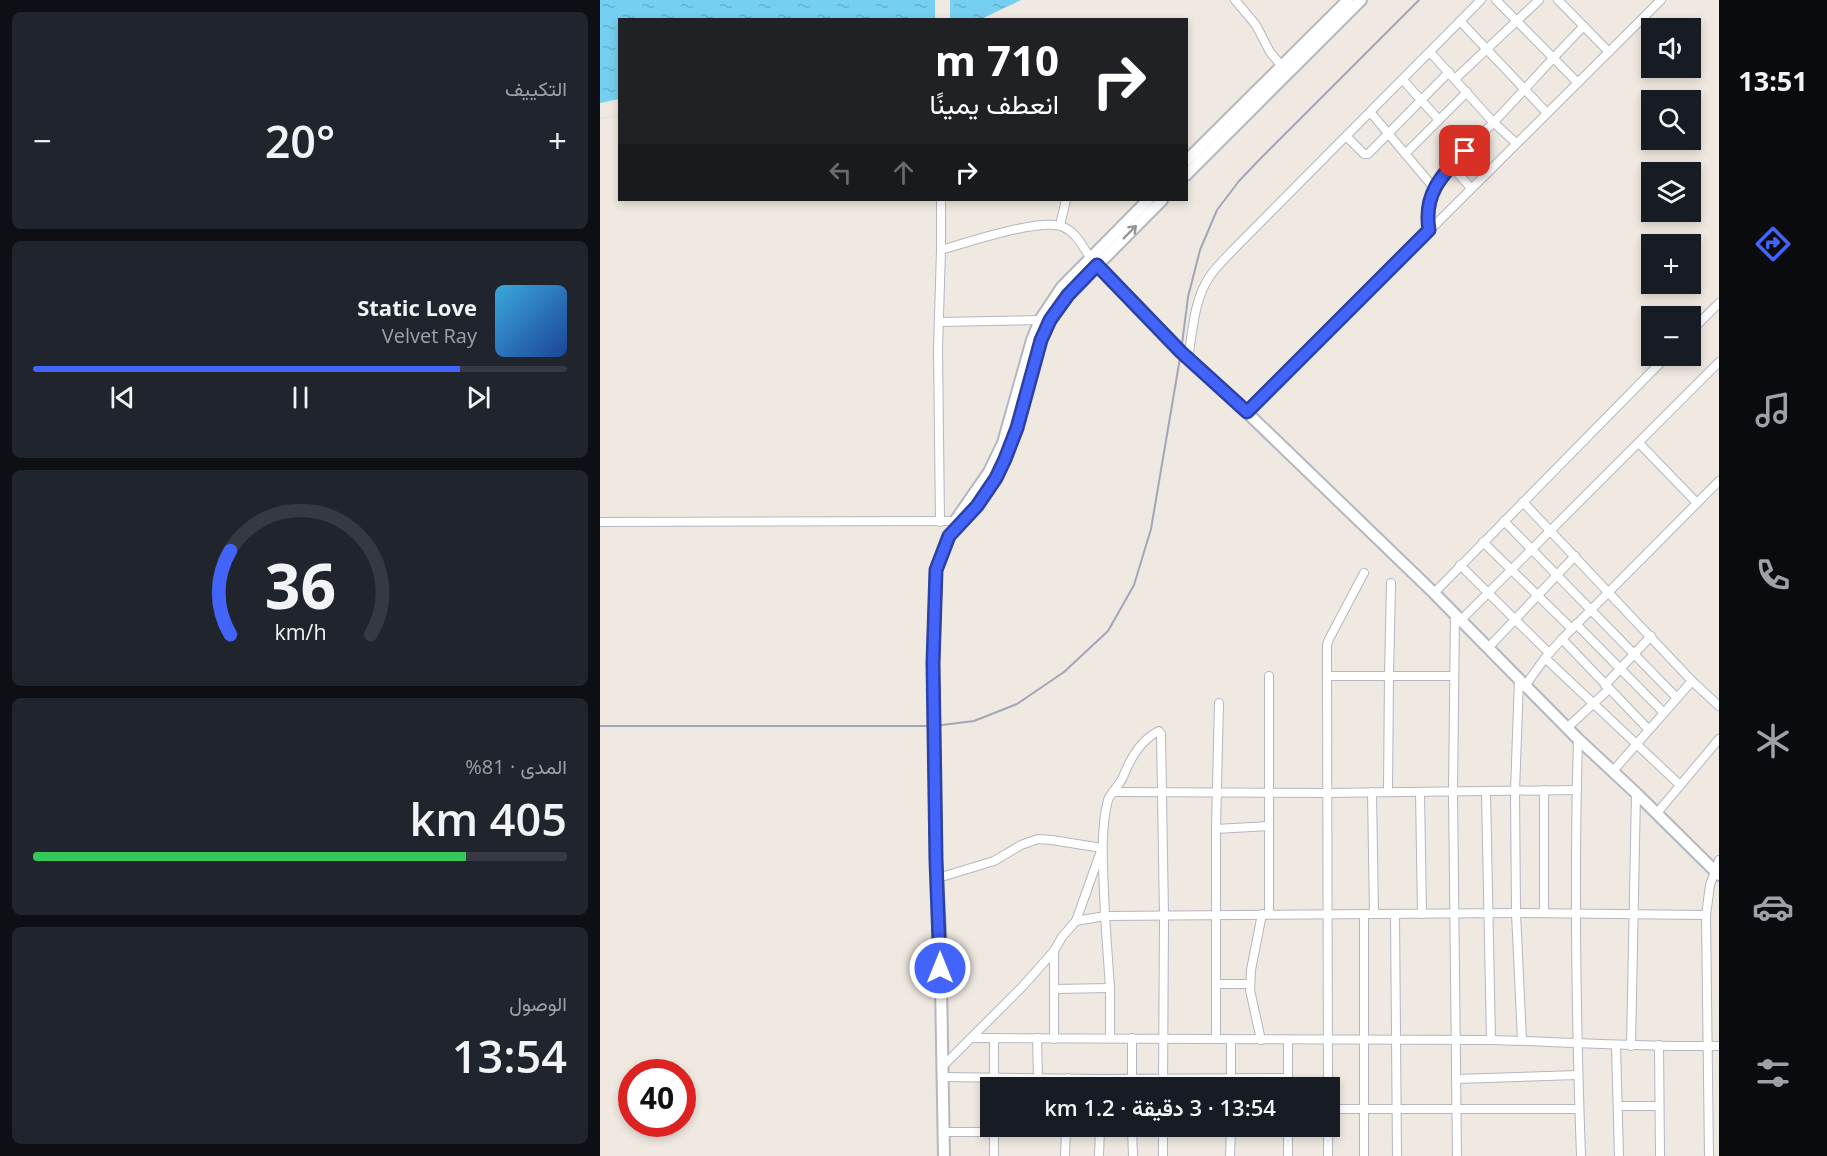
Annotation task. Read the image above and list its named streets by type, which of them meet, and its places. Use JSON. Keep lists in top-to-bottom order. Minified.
{"page":{"tabs":"13:51","tile":["التكييف",["المدى · 81%","405 km"],["الوصول","13:54"]],"map_buttons":["+","−"],"turn":["710 m","انعطف يمينًا"],"heat":["−","20°","+"],"song":["Static Love","Velvet Ray"],"limit":"40","trip":"13:54 · 3 دقيقة · 1.2 km","gauge":["36","km/h"]}}
